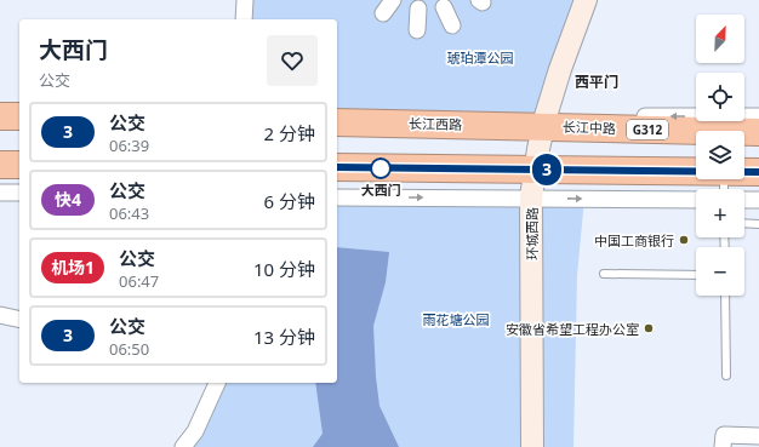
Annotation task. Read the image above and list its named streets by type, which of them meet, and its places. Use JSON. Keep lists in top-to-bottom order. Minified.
{"streets":{"highway":["长江西路","长江中路","G312"],"street":["环城西路"]},"crossings":[["长江西路","长江中路"],["长江西路","环城西路"],["长江中路","环城西路"]],"districts":["西平门"],"parks":["琥珀潭公园","雨花塘公园"],"places":["大西门","中国工商银行","安徽省希望工程办公室"],"lines":["bus line 3"],"north":"top right","page":{"on_map":"3","map_buttons":["+","−"],"heading":["大西门","公交"],"list":[{"mark":"3","name":"公交","note":"06:39","value":"2 分钟"},{"mark":"快4","name":"公交","note":"06:43","value":"6 分钟"},{"mark":"机场1","name":"公交","note":"06:47","value":"10 分钟"},{"mark":"3","name":"公交","note":"06:50","value":"13 分钟"}]}}
